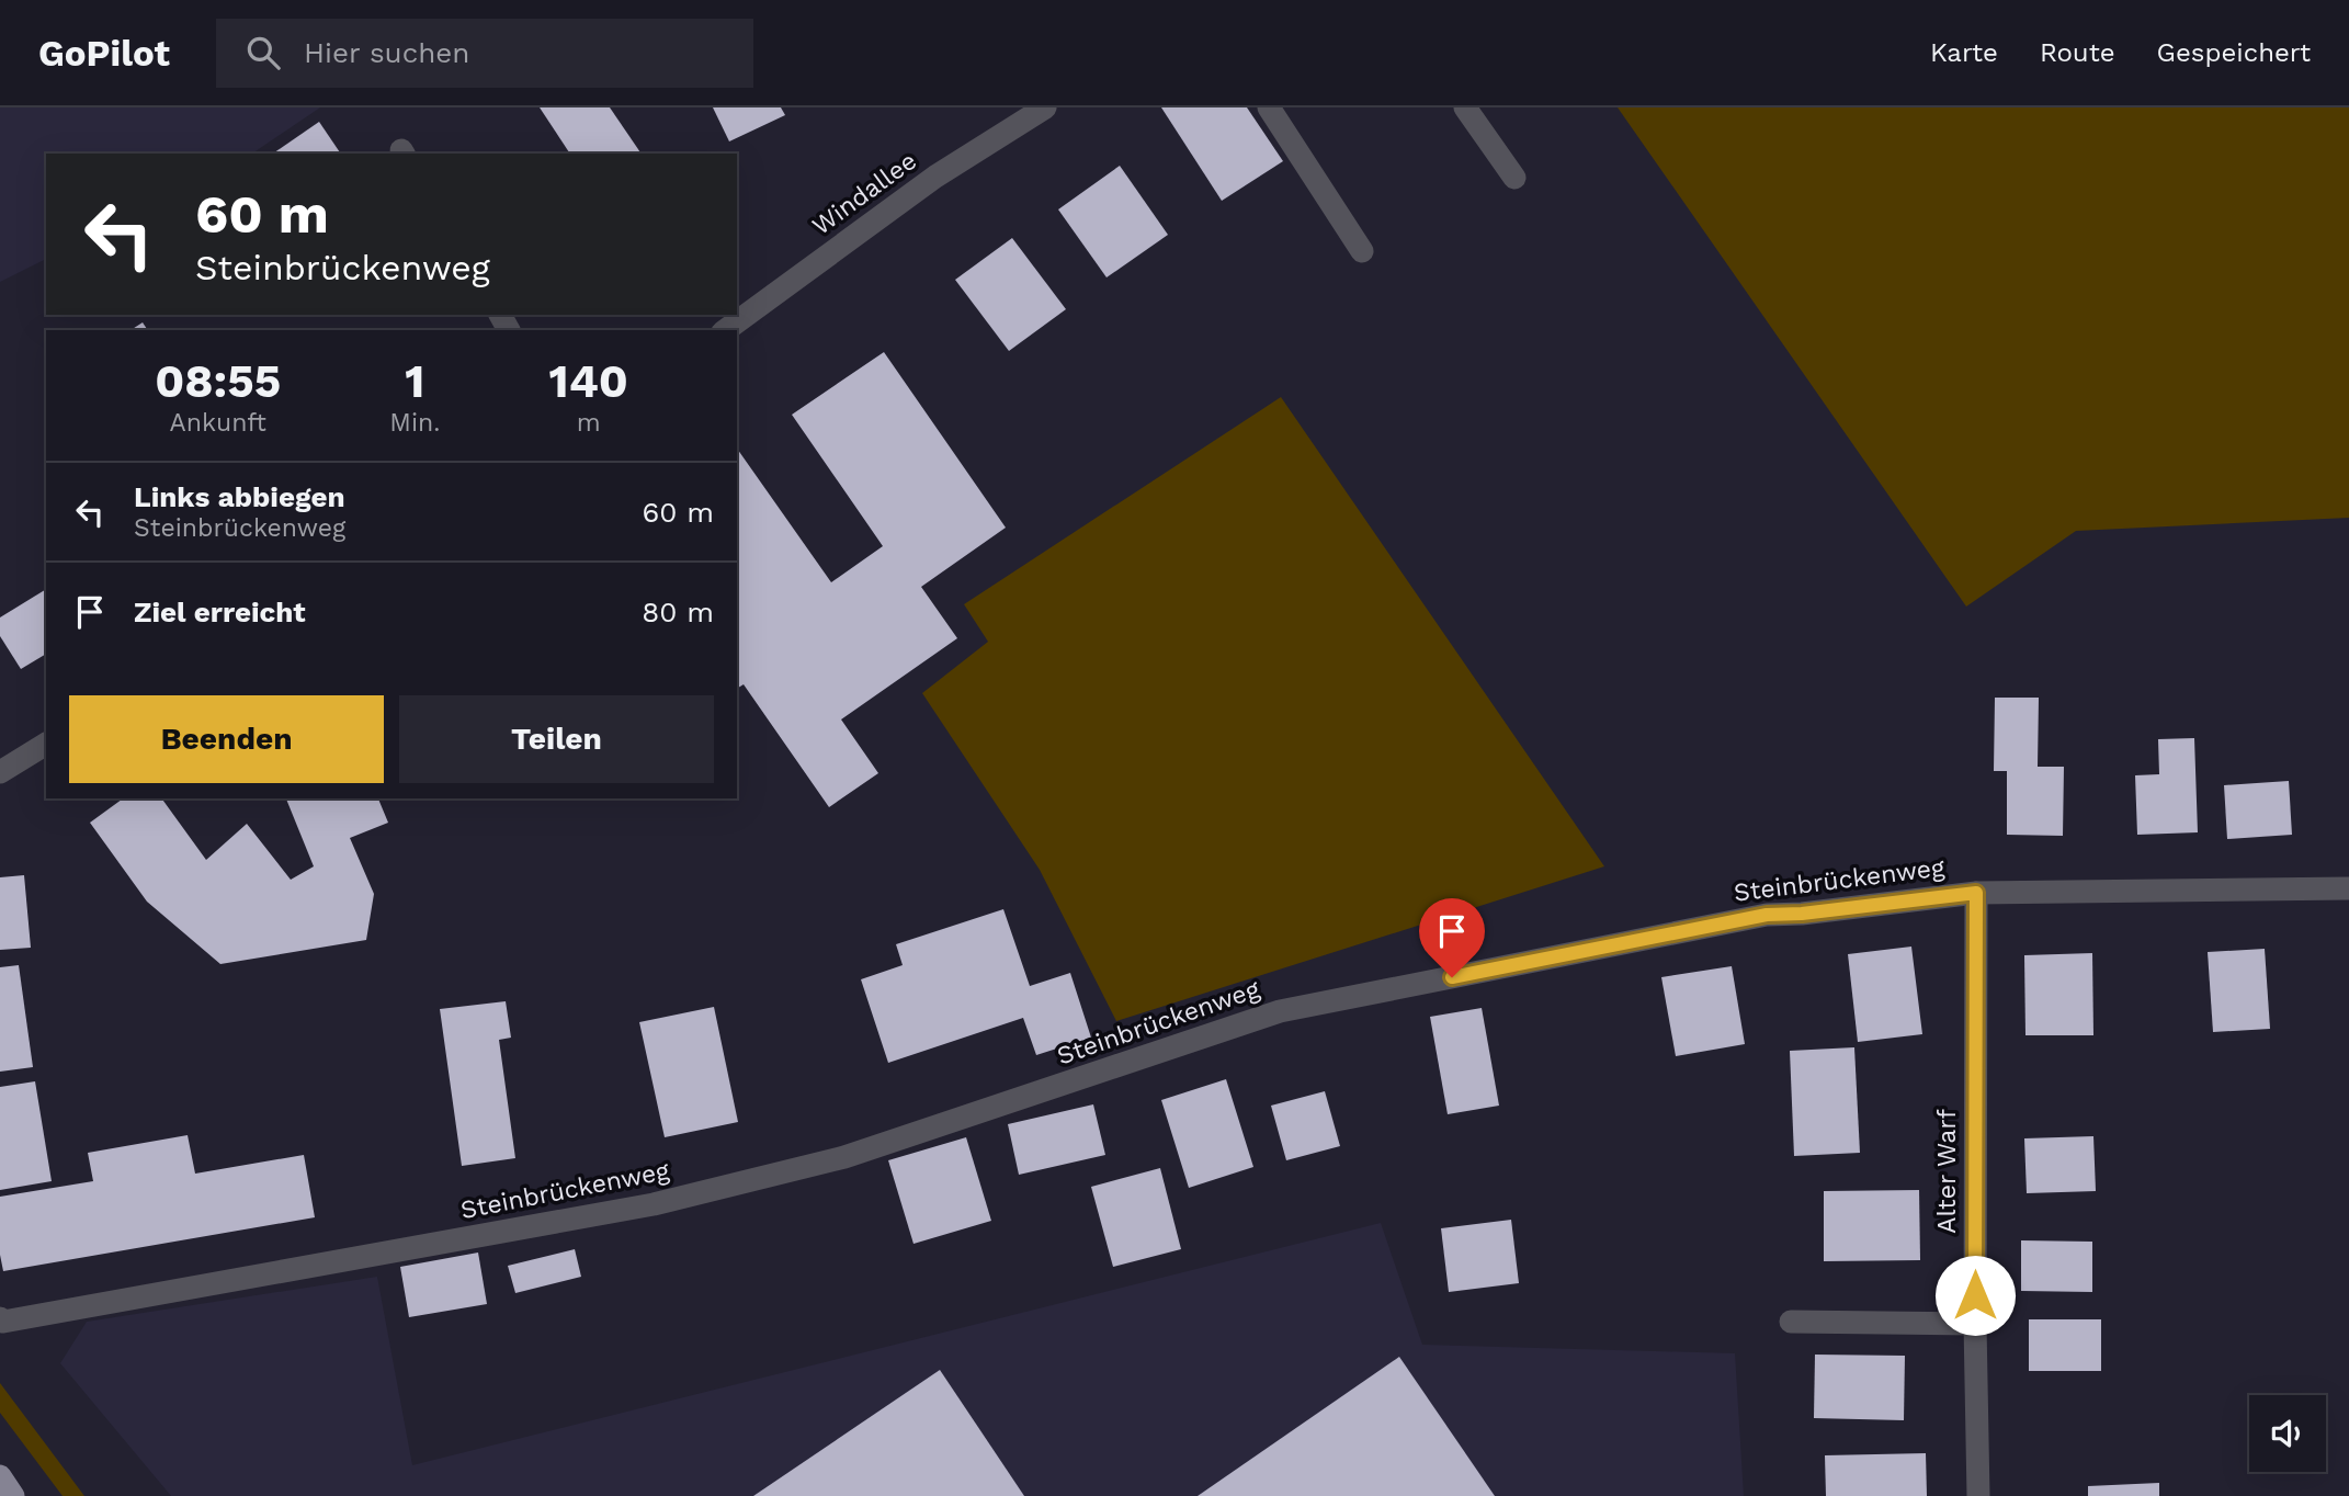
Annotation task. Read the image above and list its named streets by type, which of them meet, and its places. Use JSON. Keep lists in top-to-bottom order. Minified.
{"streets":{"street":["Windallee","Steinbrückenweg","Alter Warf"]},"crossings":[["Steinbrückenweg","Alter Warf"]],"page":{"header":"GoPilot","search":"Hier suchen","nav":["Karte","Route","Gespeichert"],"turn":["60 m","Steinbrückenweg"],"eta":["08:55","Ankunft","1","Min.","140","m"],"list":[{"name":"Links abbiegen","note":"Steinbrückenweg","value":"60 m"},{"name":"Ziel erreicht","value":"80 m"}],"buttons":["Beenden","Teilen"]}}
